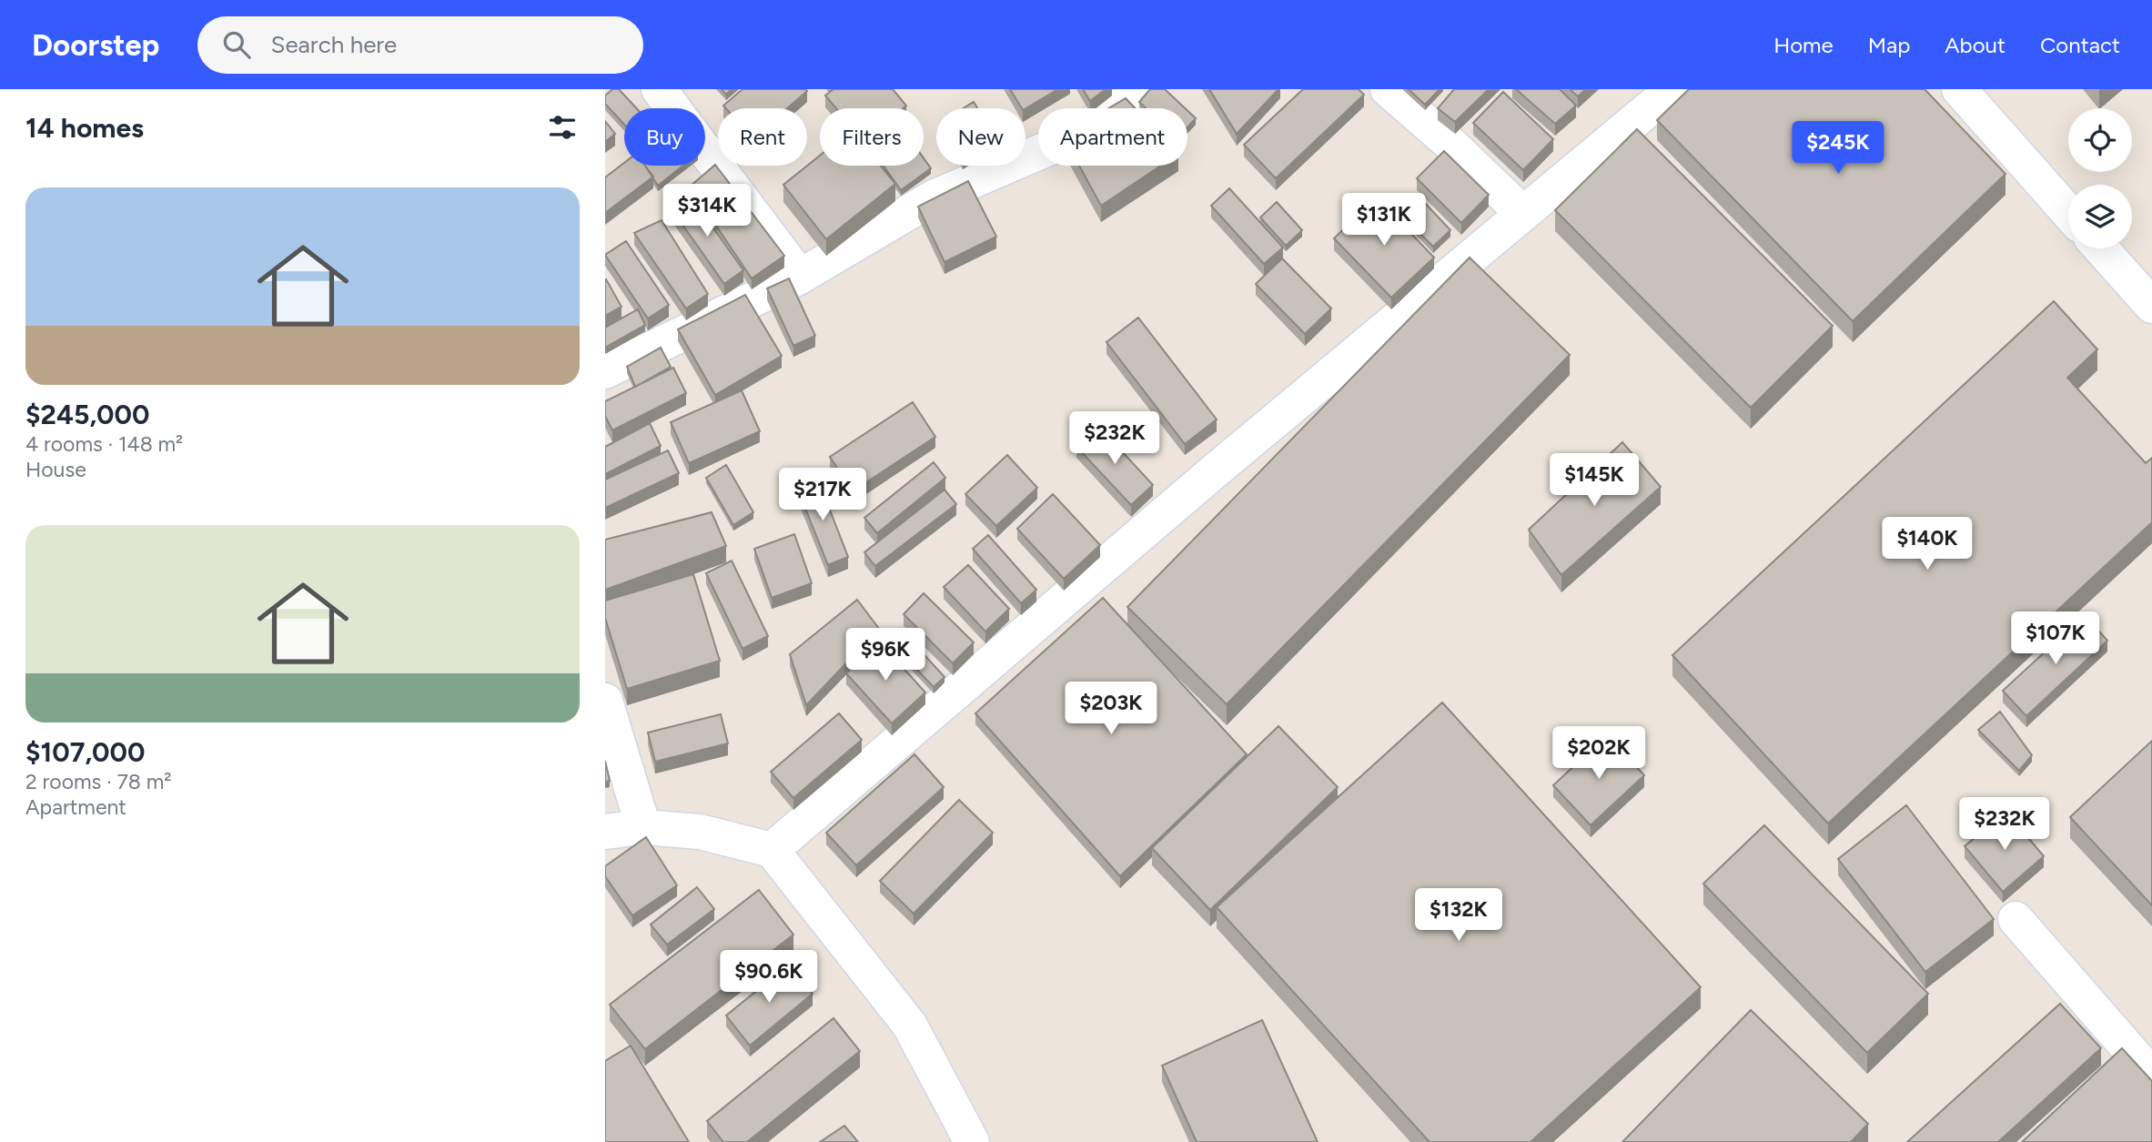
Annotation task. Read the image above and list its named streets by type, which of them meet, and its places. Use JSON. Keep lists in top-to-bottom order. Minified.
{"page":{"header":"Doorstep","search":"Search here","nav":["Home","Map","About","Contact"],"heading":"14 homes","chip":["Buy","Rent","Filters","New","Apartment"],"price":["$245K","$314K","$131K","$232K","$145K","$217K","$140K","$107K","$96K","$203K","$202K","$232K","$132K","$90.6K"],"list":[{"name":"$245,000","note":"4 rooms · 148 m² · House"},{"name":"$107,000","note":"2 rooms · 78 m² · Apartment"}]}}
